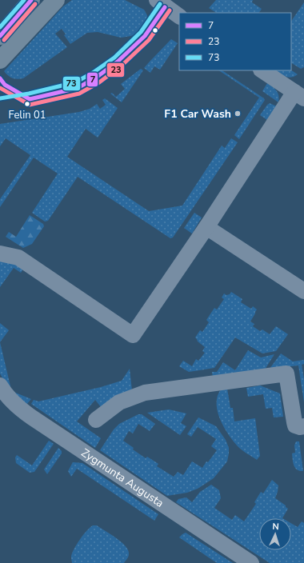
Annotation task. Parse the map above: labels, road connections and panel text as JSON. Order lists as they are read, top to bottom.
{
  "streets": {
    "street": ["Zygmunta Augusta"]
  },
  "places": ["Felin 01", "F1 Car Wash"],
  "lines": ["transit line 7", "transit line 73", "transit line 23"],
  "legend": ["7", "23", "73"],
  "north": "top"
}
